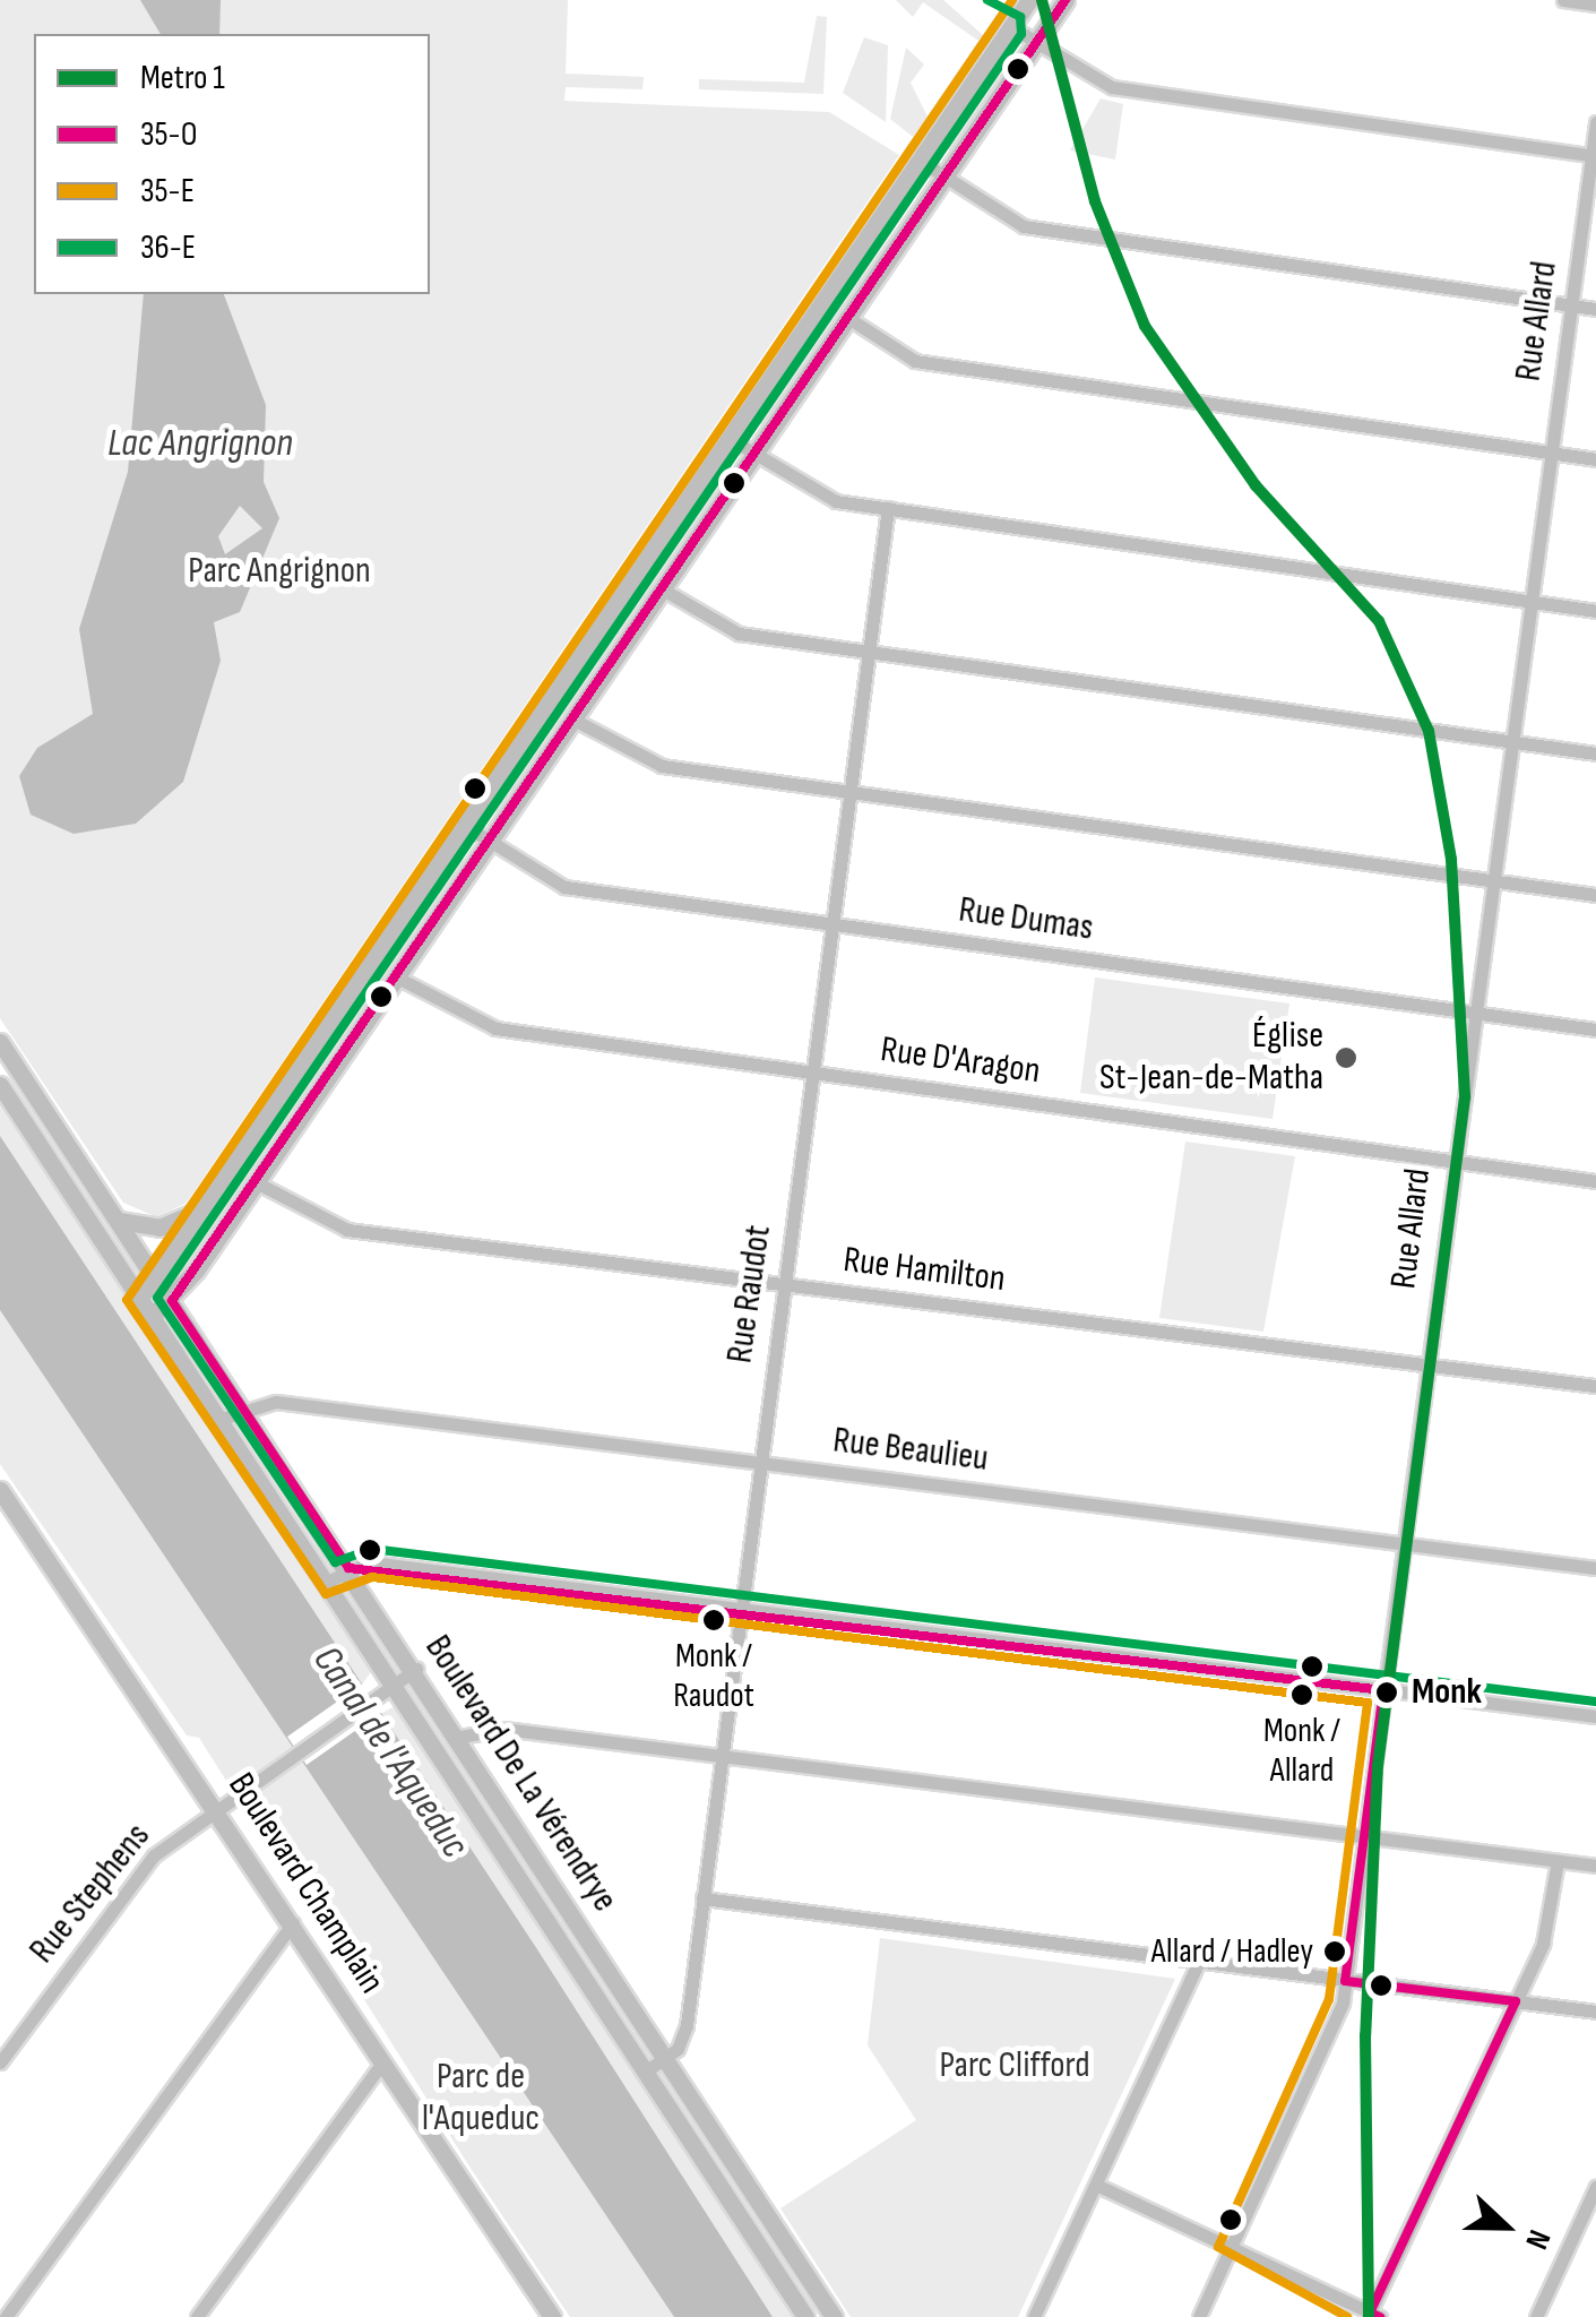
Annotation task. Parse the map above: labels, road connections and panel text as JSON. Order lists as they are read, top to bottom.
{
  "streets": {
    "main road": ["Boulevard De La Vérendrye", "Boulevard Champlain"],
    "street": [
      "Rue Allard",
      "Rue Dumas",
      "Rue D'Aragon",
      "Rue Hamilton",
      "Rue Raudot",
      "Rue Beaulieu",
      "Rue Stephens"
    ]
  },
  "crossings": [
    ["Rue Allard", "Rue Dumas"],
    ["Rue Allard", "Rue D'Aragon"],
    ["Rue Allard", "Rue Hamilton"],
    ["Rue Allard", "Rue Beaulieu"],
    ["Rue Dumas", "Rue Raudot"],
    ["Rue D'Aragon", "Rue Raudot"],
    ["Rue Hamilton", "Rue Raudot"],
    ["Rue Raudot", "Rue Beaulieu"],
    ["Rue Raudot", "Boulevard De La Vérendrye"],
    ["Rue Beaulieu", "Boulevard De La Vérendrye"],
    ["Boulevard De La Vérendrye", "Rue Stephens"],
    ["Boulevard Champlain", "Rue Stephens"]
  ],
  "water": ["Lac Angrignon", "Canal de l'Aqueduc"],
  "parks": ["Parc Angrignon", "Parc Clifford", "Parc de l'Aqueduc"],
  "places": [
    "Église St-Jean-de-Matha",
    "Monk / Raudot",
    "Monk",
    "Monk / Allard",
    "Allard / Hadley"
  ],
  "lines": [
    "metro line 1",
    "transit line 35-O",
    "transit line 35-E",
    "transit line 36-E"
  ],
  "legend": [
    "Metro 1",
    "35-O",
    "35-E",
    "36-E"
  ],
  "north": "right"
}
